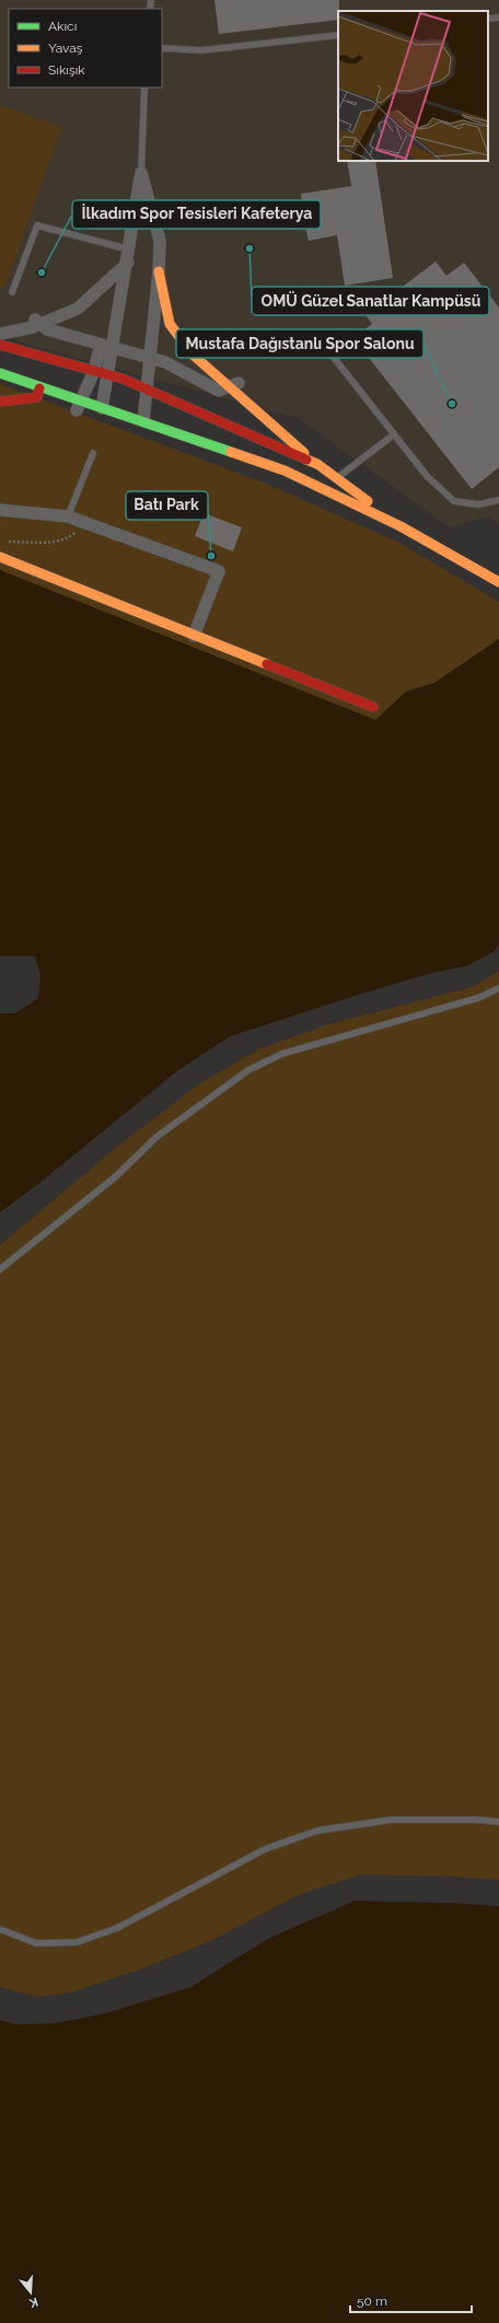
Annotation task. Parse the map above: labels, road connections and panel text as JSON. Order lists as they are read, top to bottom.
{
  "places": [
    "OMÜ Güzel Sanatlar Kampüsü",
    "İlkadım Spor Tesisleri Kafeterya",
    "Mustafa Dağıstanlı Spor Salonu",
    "Batı Park"
  ],
  "legend": ["Akıcı", "Yavaş", "Sıkışık"],
  "scale_bar": "50 m",
  "north": "bottom"
}
